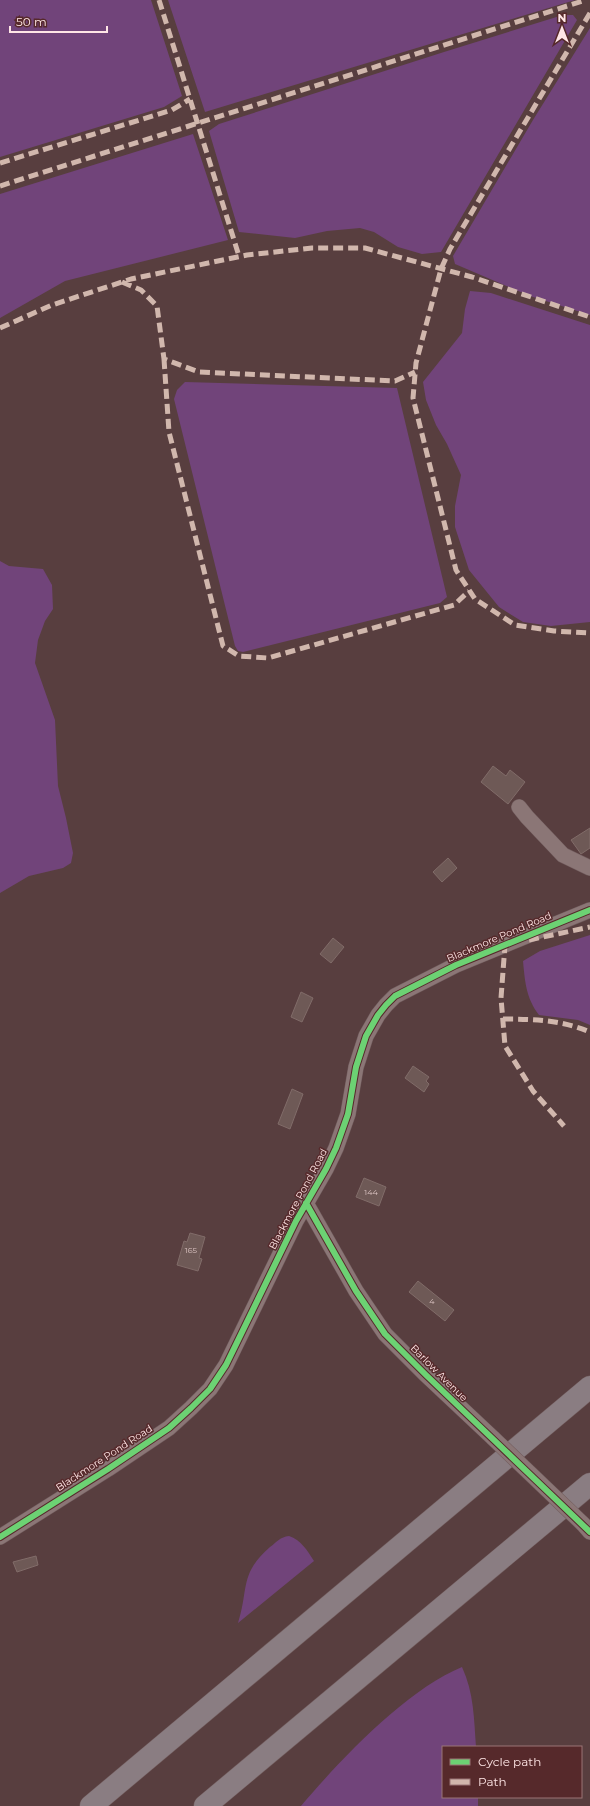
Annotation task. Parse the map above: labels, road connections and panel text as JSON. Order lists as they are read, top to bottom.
{
  "streets": {
    "street": ["Blackmore Pond Road", "Barlow Avenue"]
  },
  "crossings": [
    ["Blackmore Pond Road", "Barlow Avenue"]
  ],
  "house_numbers": ["144", "165", "4"],
  "legend": ["Cycle path", "Path"],
  "scale_bar": "50 m",
  "north": "top"
}
